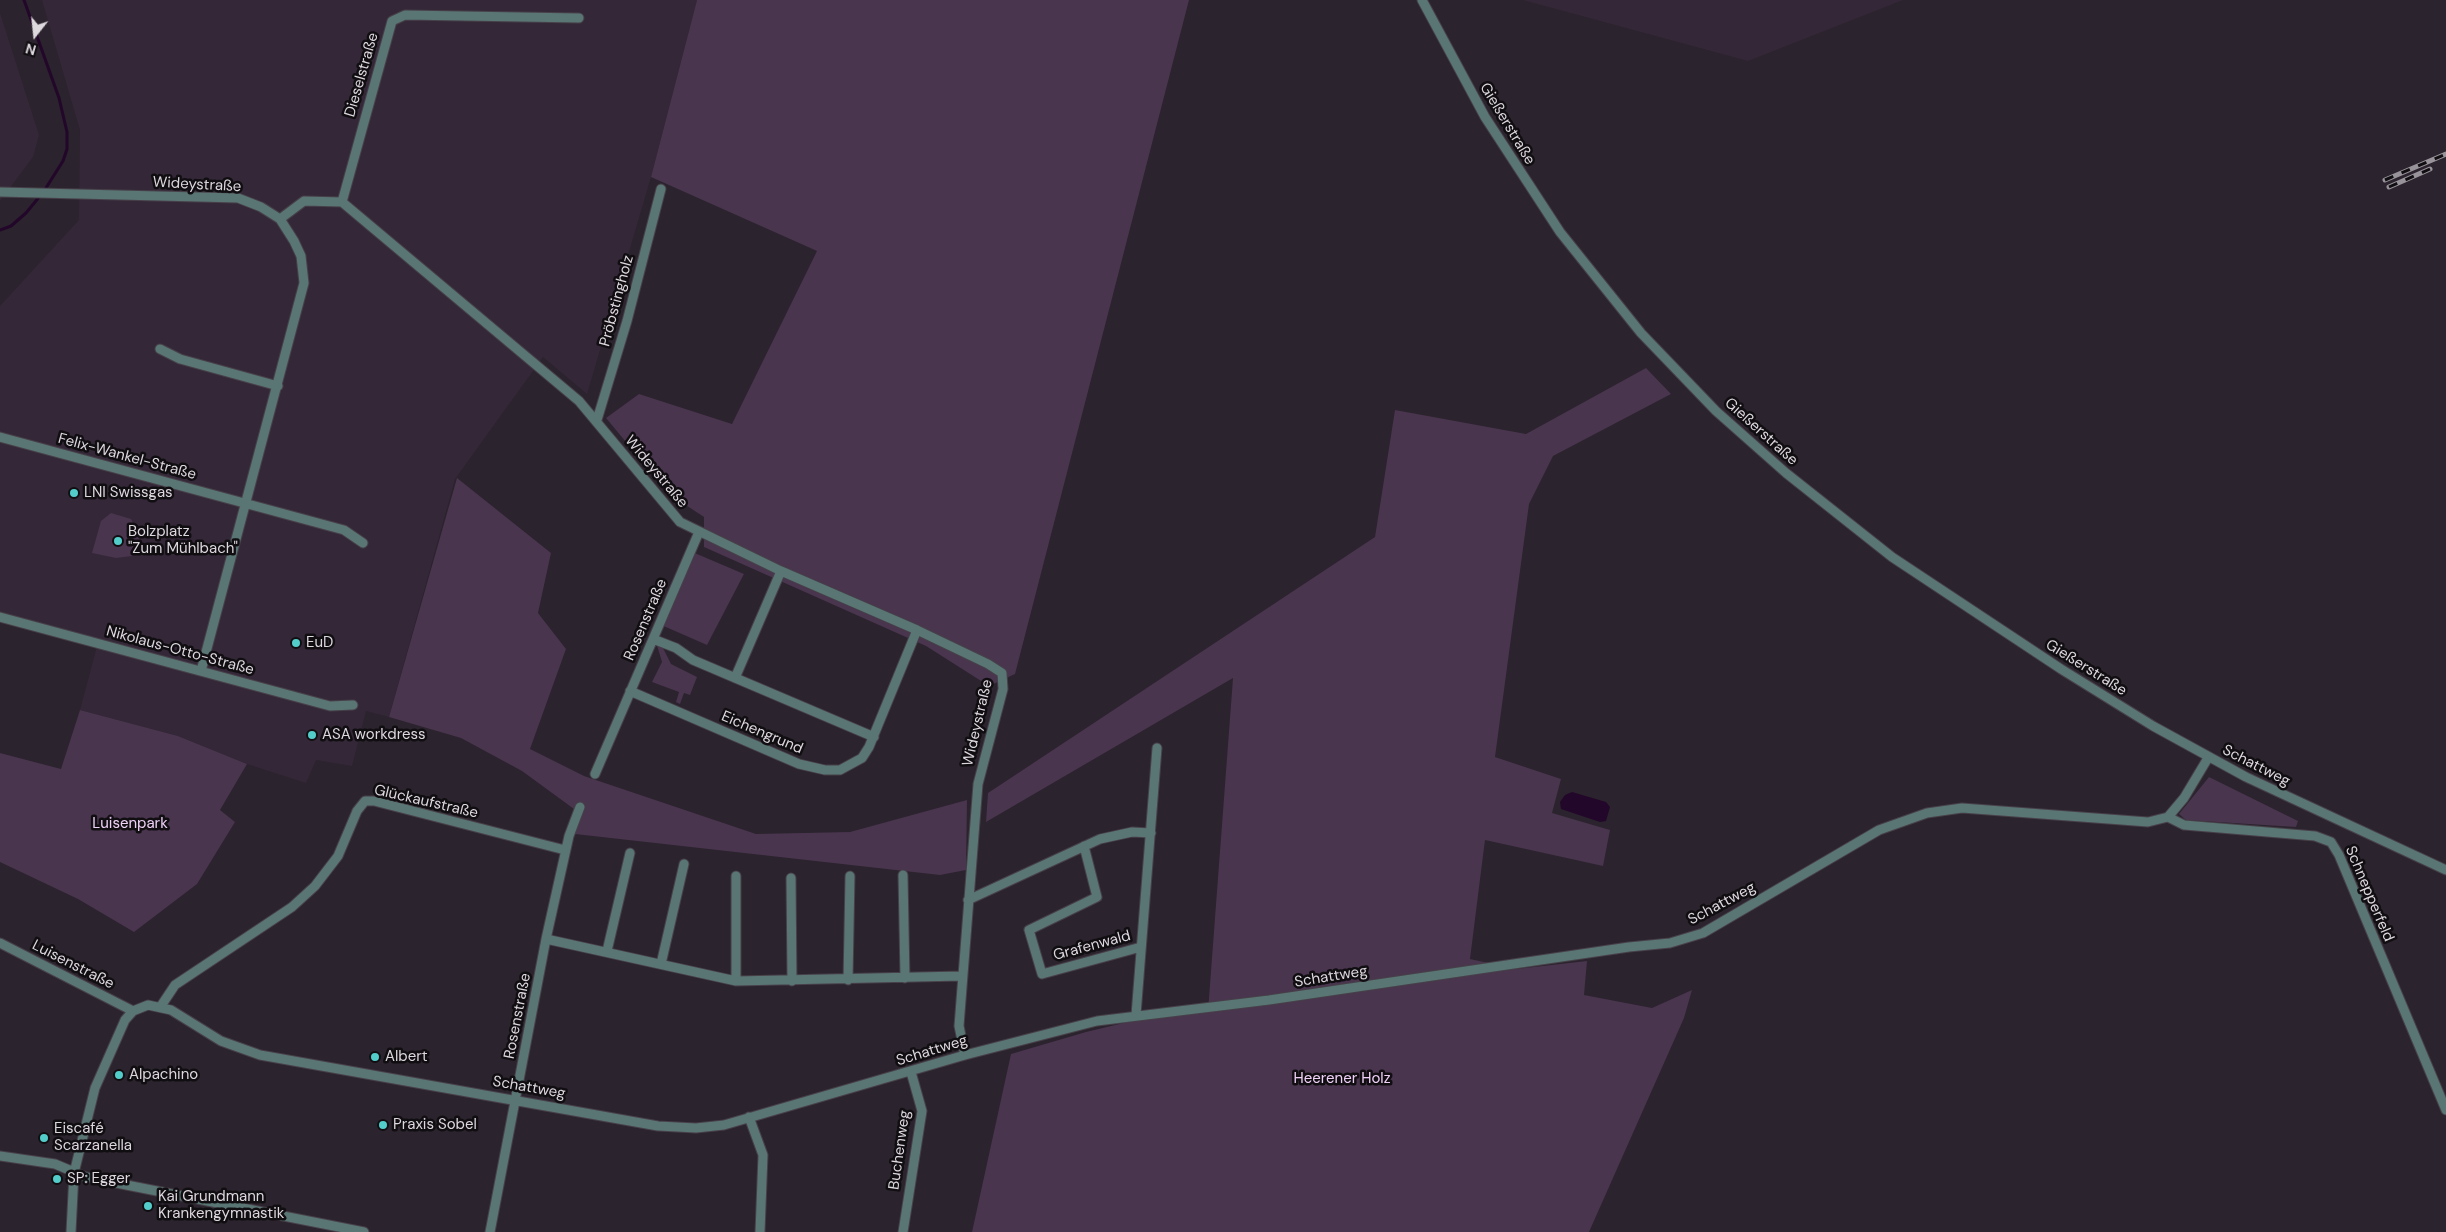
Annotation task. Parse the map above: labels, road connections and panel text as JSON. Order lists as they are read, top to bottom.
{
  "streets": {
    "street": [
      "Dieselstraße",
      "Gießerstraße",
      "Wideystraße",
      "Pröbstingholz",
      "Felix-Wankel-Straße",
      "Rosenstraße",
      "Nikolaus-Otto-Straße",
      "Eichengrund",
      "Schattweg",
      "Glückaufstraße",
      "Schnepperfeld",
      "Grafenwald",
      "Luisenstraße",
      "Buchenweg"
    ]
  },
  "crossings": [
    ["Dieselstraße", "Wideystraße"],
    ["Gießerstraße", "Schattweg"],
    ["Wideystraße", "Pröbstingholz"],
    ["Wideystraße", "Rosenstraße"],
    ["Wideystraße", "Eichengrund"],
    ["Wideystraße", "Schattweg"],
    ["Rosenstraße", "Eichengrund"],
    ["Rosenstraße", "Schattweg"],
    ["Rosenstraße", "Glückaufstraße"],
    ["Schattweg", "Glückaufstraße"],
    ["Schattweg", "Schnepperfeld"],
    ["Schattweg", "Grafenwald"],
    ["Schattweg", "Buchenweg"]
  ],
  "parks": ["Luisenpark", "Heerener Holz"],
  "places": [
    "LNI Swissgas",
    "Bolzplatz \"Zum Mühlbach\"",
    "EuD",
    "ASA workdress",
    "Albert",
    "Alpachino",
    "Praxis Sobel",
    "Eiscafé Scarzanella",
    "SP: Egger",
    "Kai Grundmann Krankengymnastik"
  ],
  "north": "bottom"
}
